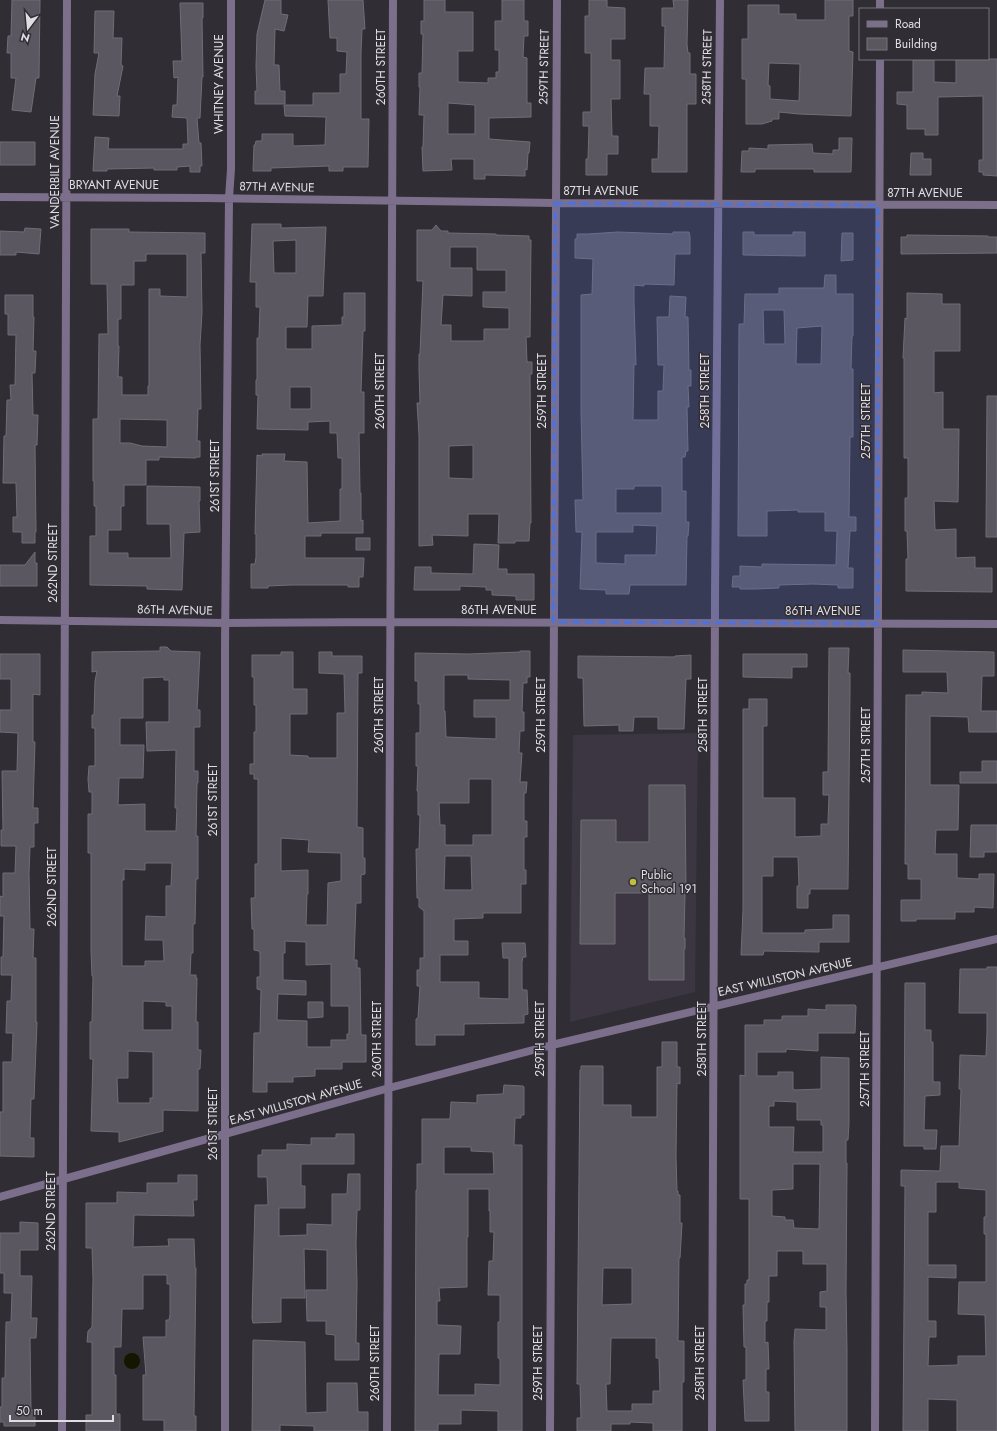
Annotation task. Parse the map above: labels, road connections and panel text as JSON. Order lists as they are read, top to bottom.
{
  "streets": {
    "street": [
      "260TH STREET",
      "259TH STREET",
      "258TH STREET",
      "WHITNEY AVENUE",
      "VANDERBILT AVENUE",
      "BRYANT AVENUE",
      "87TH AVENUE",
      "257TH STREET",
      "261ST STREET",
      "262ND STREET",
      "86TH AVENUE",
      "EAST WILLISTON AVENUE"
    ]
  },
  "crossings": [
    ["260TH STREET", "87TH AVENUE"],
    ["260TH STREET", "86TH AVENUE"],
    ["260TH STREET", "EAST WILLISTON AVENUE"],
    ["259TH STREET", "87TH AVENUE"],
    ["259TH STREET", "86TH AVENUE"],
    ["259TH STREET", "EAST WILLISTON AVENUE"],
    ["258TH STREET", "87TH AVENUE"],
    ["258TH STREET", "86TH AVENUE"],
    ["258TH STREET", "EAST WILLISTON AVENUE"],
    ["WHITNEY AVENUE", "261ST STREET"],
    ["VANDERBILT AVENUE", "BRYANT AVENUE"],
    ["VANDERBILT AVENUE", "262ND STREET"],
    ["BRYANT AVENUE", "87TH AVENUE"],
    ["87TH AVENUE", "257TH STREET"],
    ["87TH AVENUE", "261ST STREET"],
    ["257TH STREET", "86TH AVENUE"],
    ["257TH STREET", "EAST WILLISTON AVENUE"],
    ["261ST STREET", "86TH AVENUE"],
    ["261ST STREET", "EAST WILLISTON AVENUE"],
    ["262ND STREET", "86TH AVENUE"],
    ["262ND STREET", "EAST WILLISTON AVENUE"]
  ],
  "places": ["Public School 191"],
  "legend": ["Road", "Building"],
  "scale_bar": "50 m",
  "north": "bottom"
}
